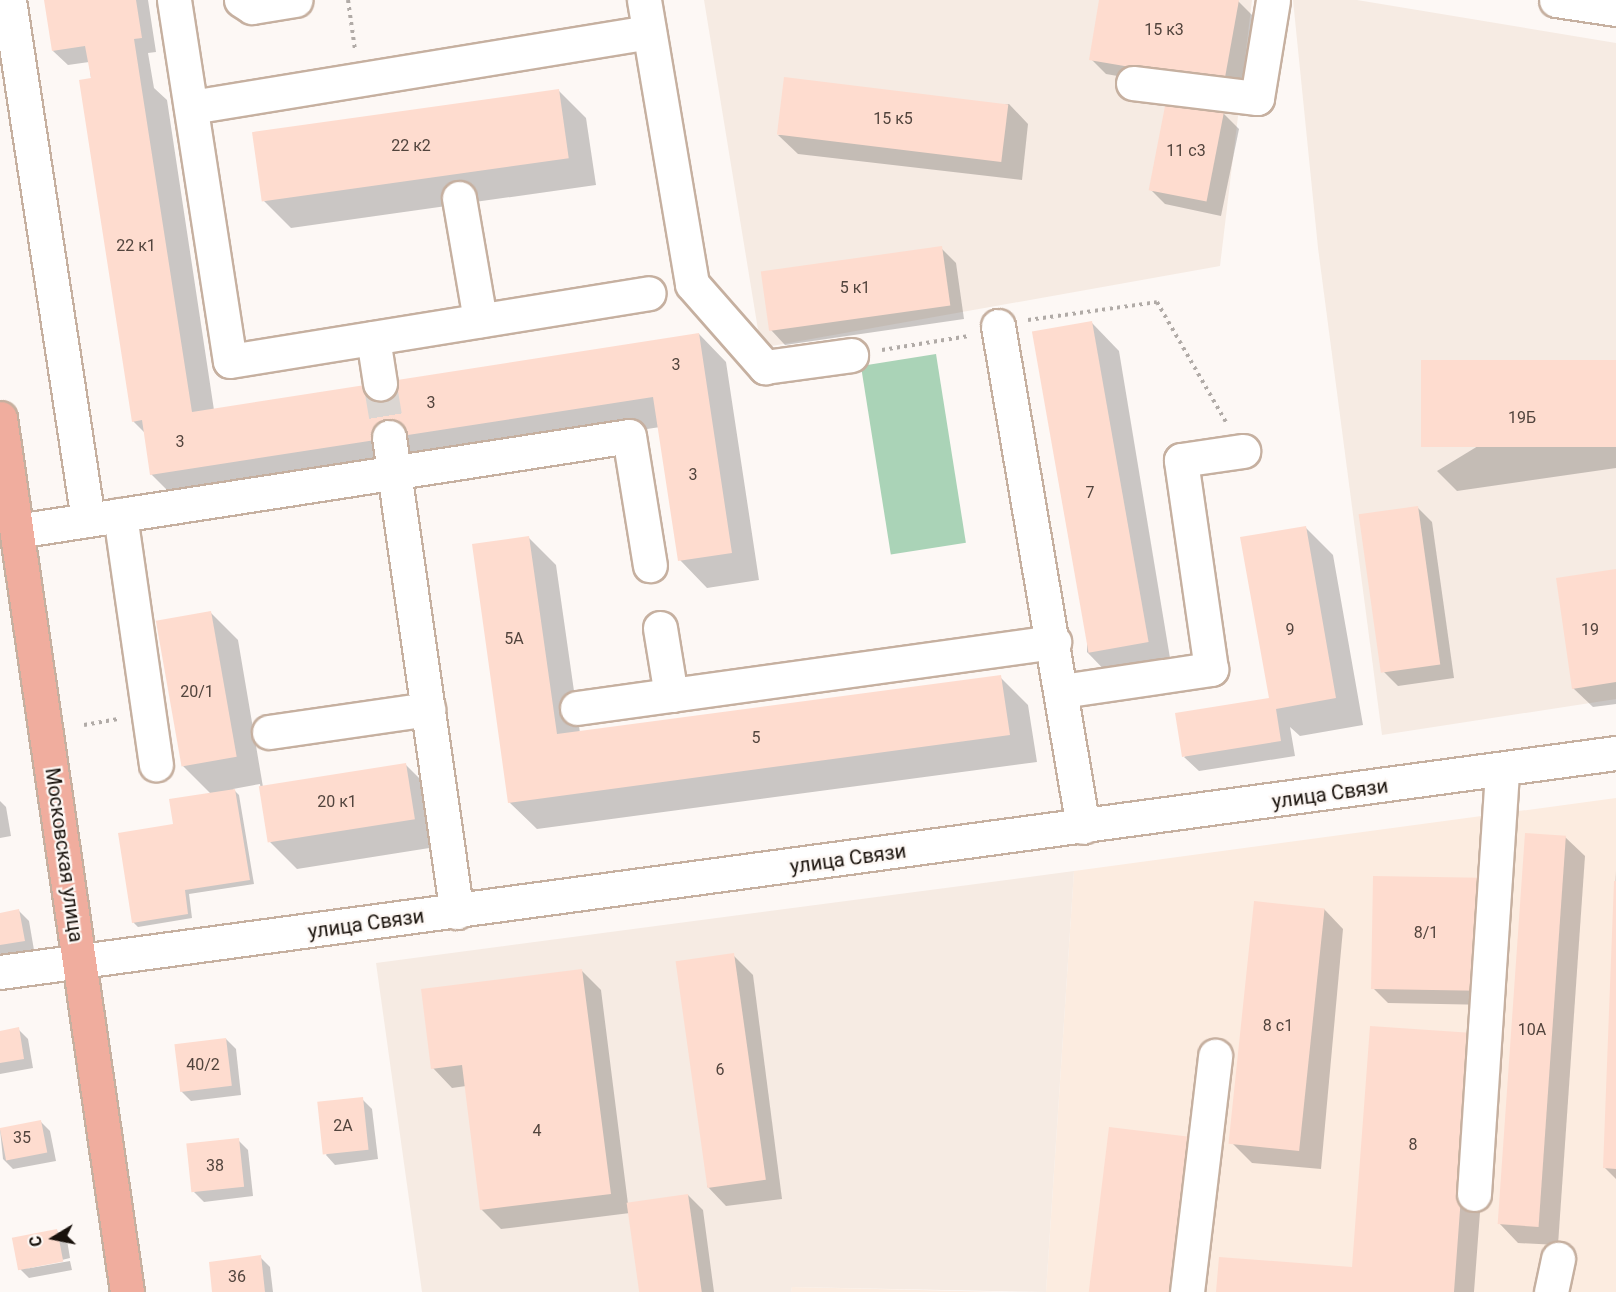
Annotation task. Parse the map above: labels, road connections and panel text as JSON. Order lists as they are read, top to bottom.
{
  "streets": {
    "main road": ["Московская улица"],
    "street": ["улица Связи"]
  },
  "crossings": [
    ["улица Связи", "Московская улица"]
  ],
  "house_numbers": [
    "15 к3",
    "15 к5",
    "22 к2",
    "11 с3",
    "22 к1",
    "5 к1",
    "3",
    "3",
    "19Б",
    "3",
    "3",
    "7",
    "9",
    "19",
    "5А",
    "20/1",
    "5",
    "20 к1",
    "8/1",
    "8 с1",
    "10А",
    "40/2",
    "6",
    "2А",
    "4",
    "35",
    "8",
    "38",
    "36"
  ],
  "north": "left"
}
